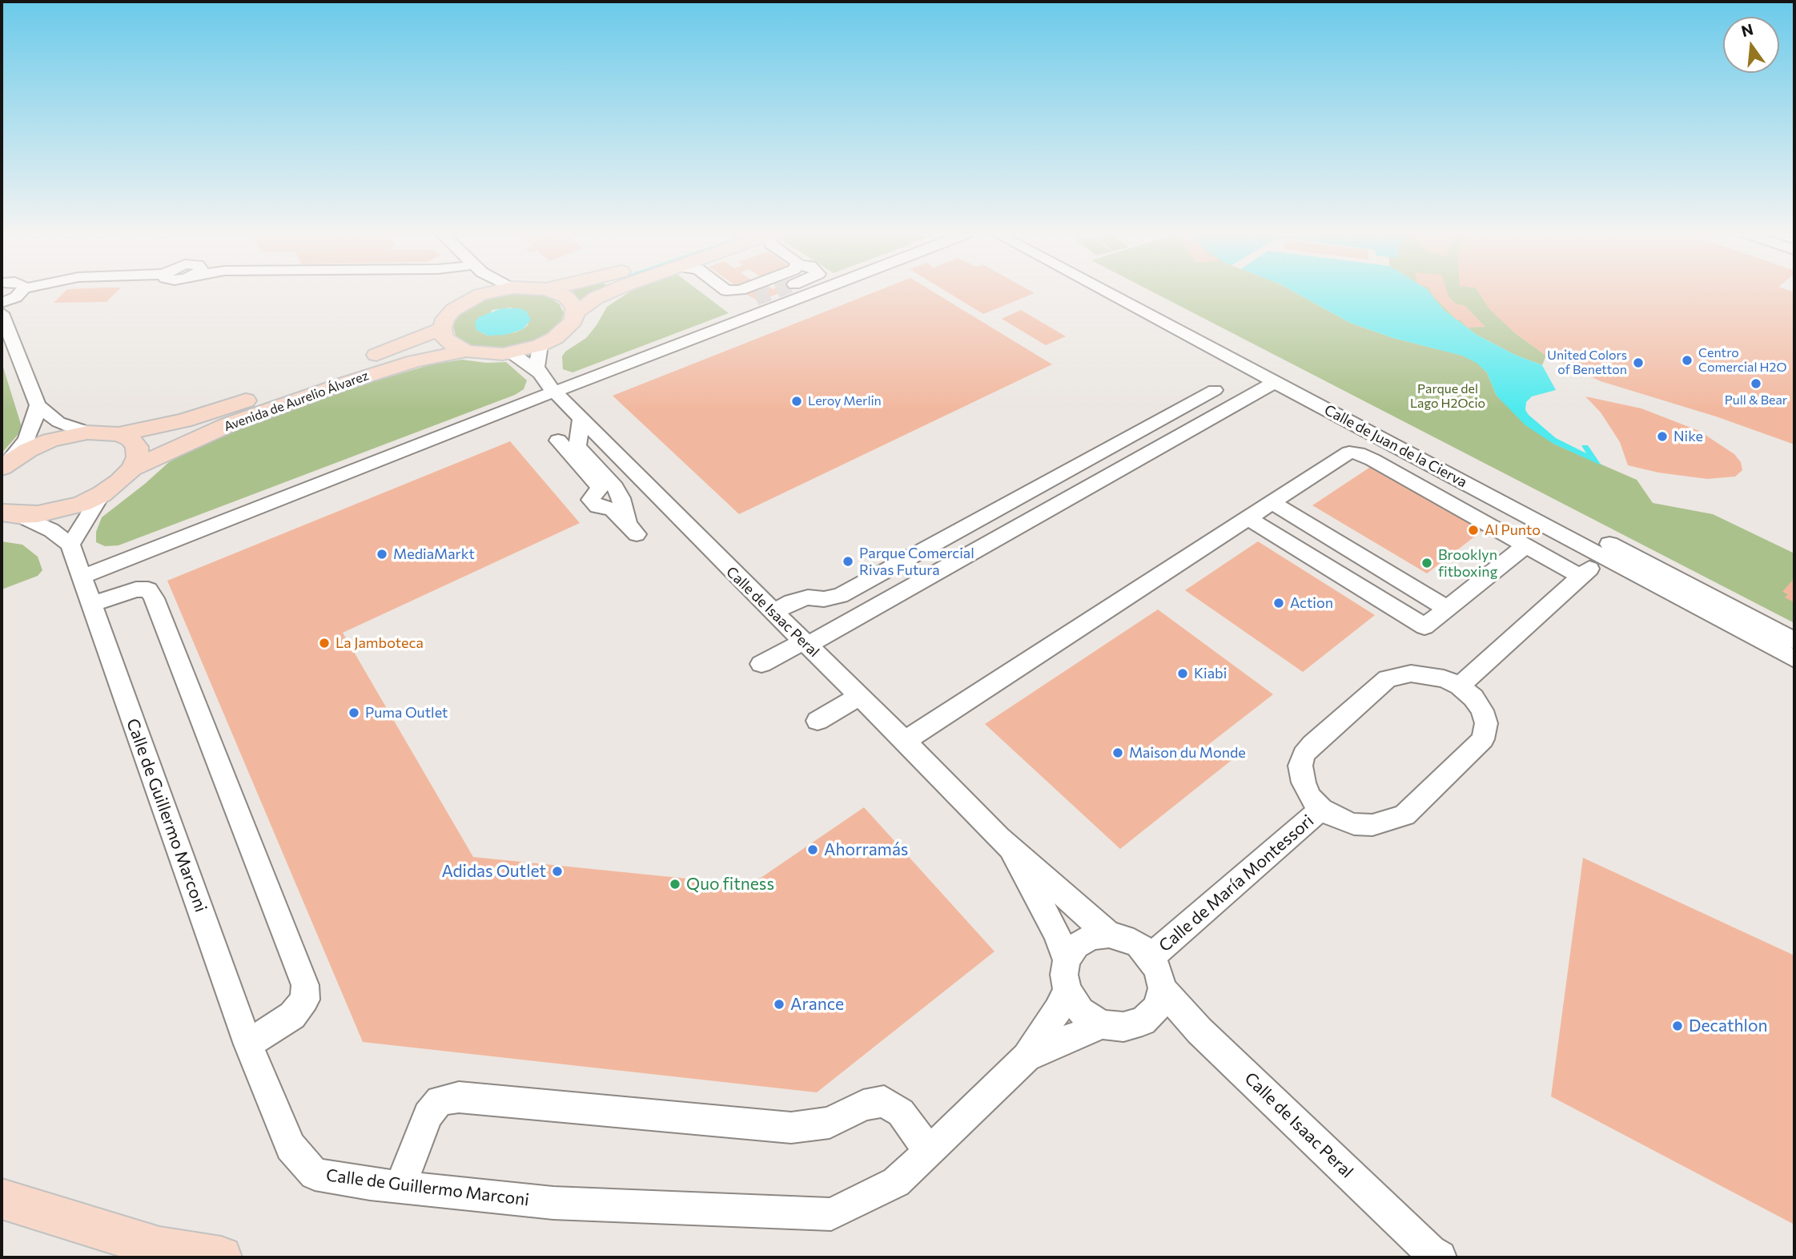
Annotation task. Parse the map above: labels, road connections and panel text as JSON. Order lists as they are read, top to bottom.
{
  "streets": {
    "main road": ["Avenida de Aurelio Álvarez"],
    "street": [
      "Calle de Juan de la Cierva",
      "Calle de Isaac Peral",
      "Calle de Guillermo Marconi",
      "Calle de María Montessori"
    ]
  },
  "crossings": [
    ["Calle de Isaac Peral", "Calle de Guillermo Marconi"],
    ["Calle de Isaac Peral", "Calle de María Montessori"],
    ["Calle de Guillermo Marconi", "Calle de María Montessori"]
  ],
  "parks": ["Parque del Lago H2Ocio"],
  "places": [
    "Centro Comercial H2O",
    "United Colors of Benetton",
    "Pull & Bear",
    "Leroy Merlin",
    "Nike",
    "Al Punto",
    "MediaMarkt",
    "Parque Comercial Rivas Futura",
    "Brooklyn fitboxing",
    "Action",
    "La Jamboteca",
    "Kiabi",
    "Puma Outlet",
    "Maison du Monde",
    "Ahorramás",
    "Adidas Outlet",
    "Quo fitness",
    "Arance",
    "Decathlon"
  ],
  "north": "top"
}
